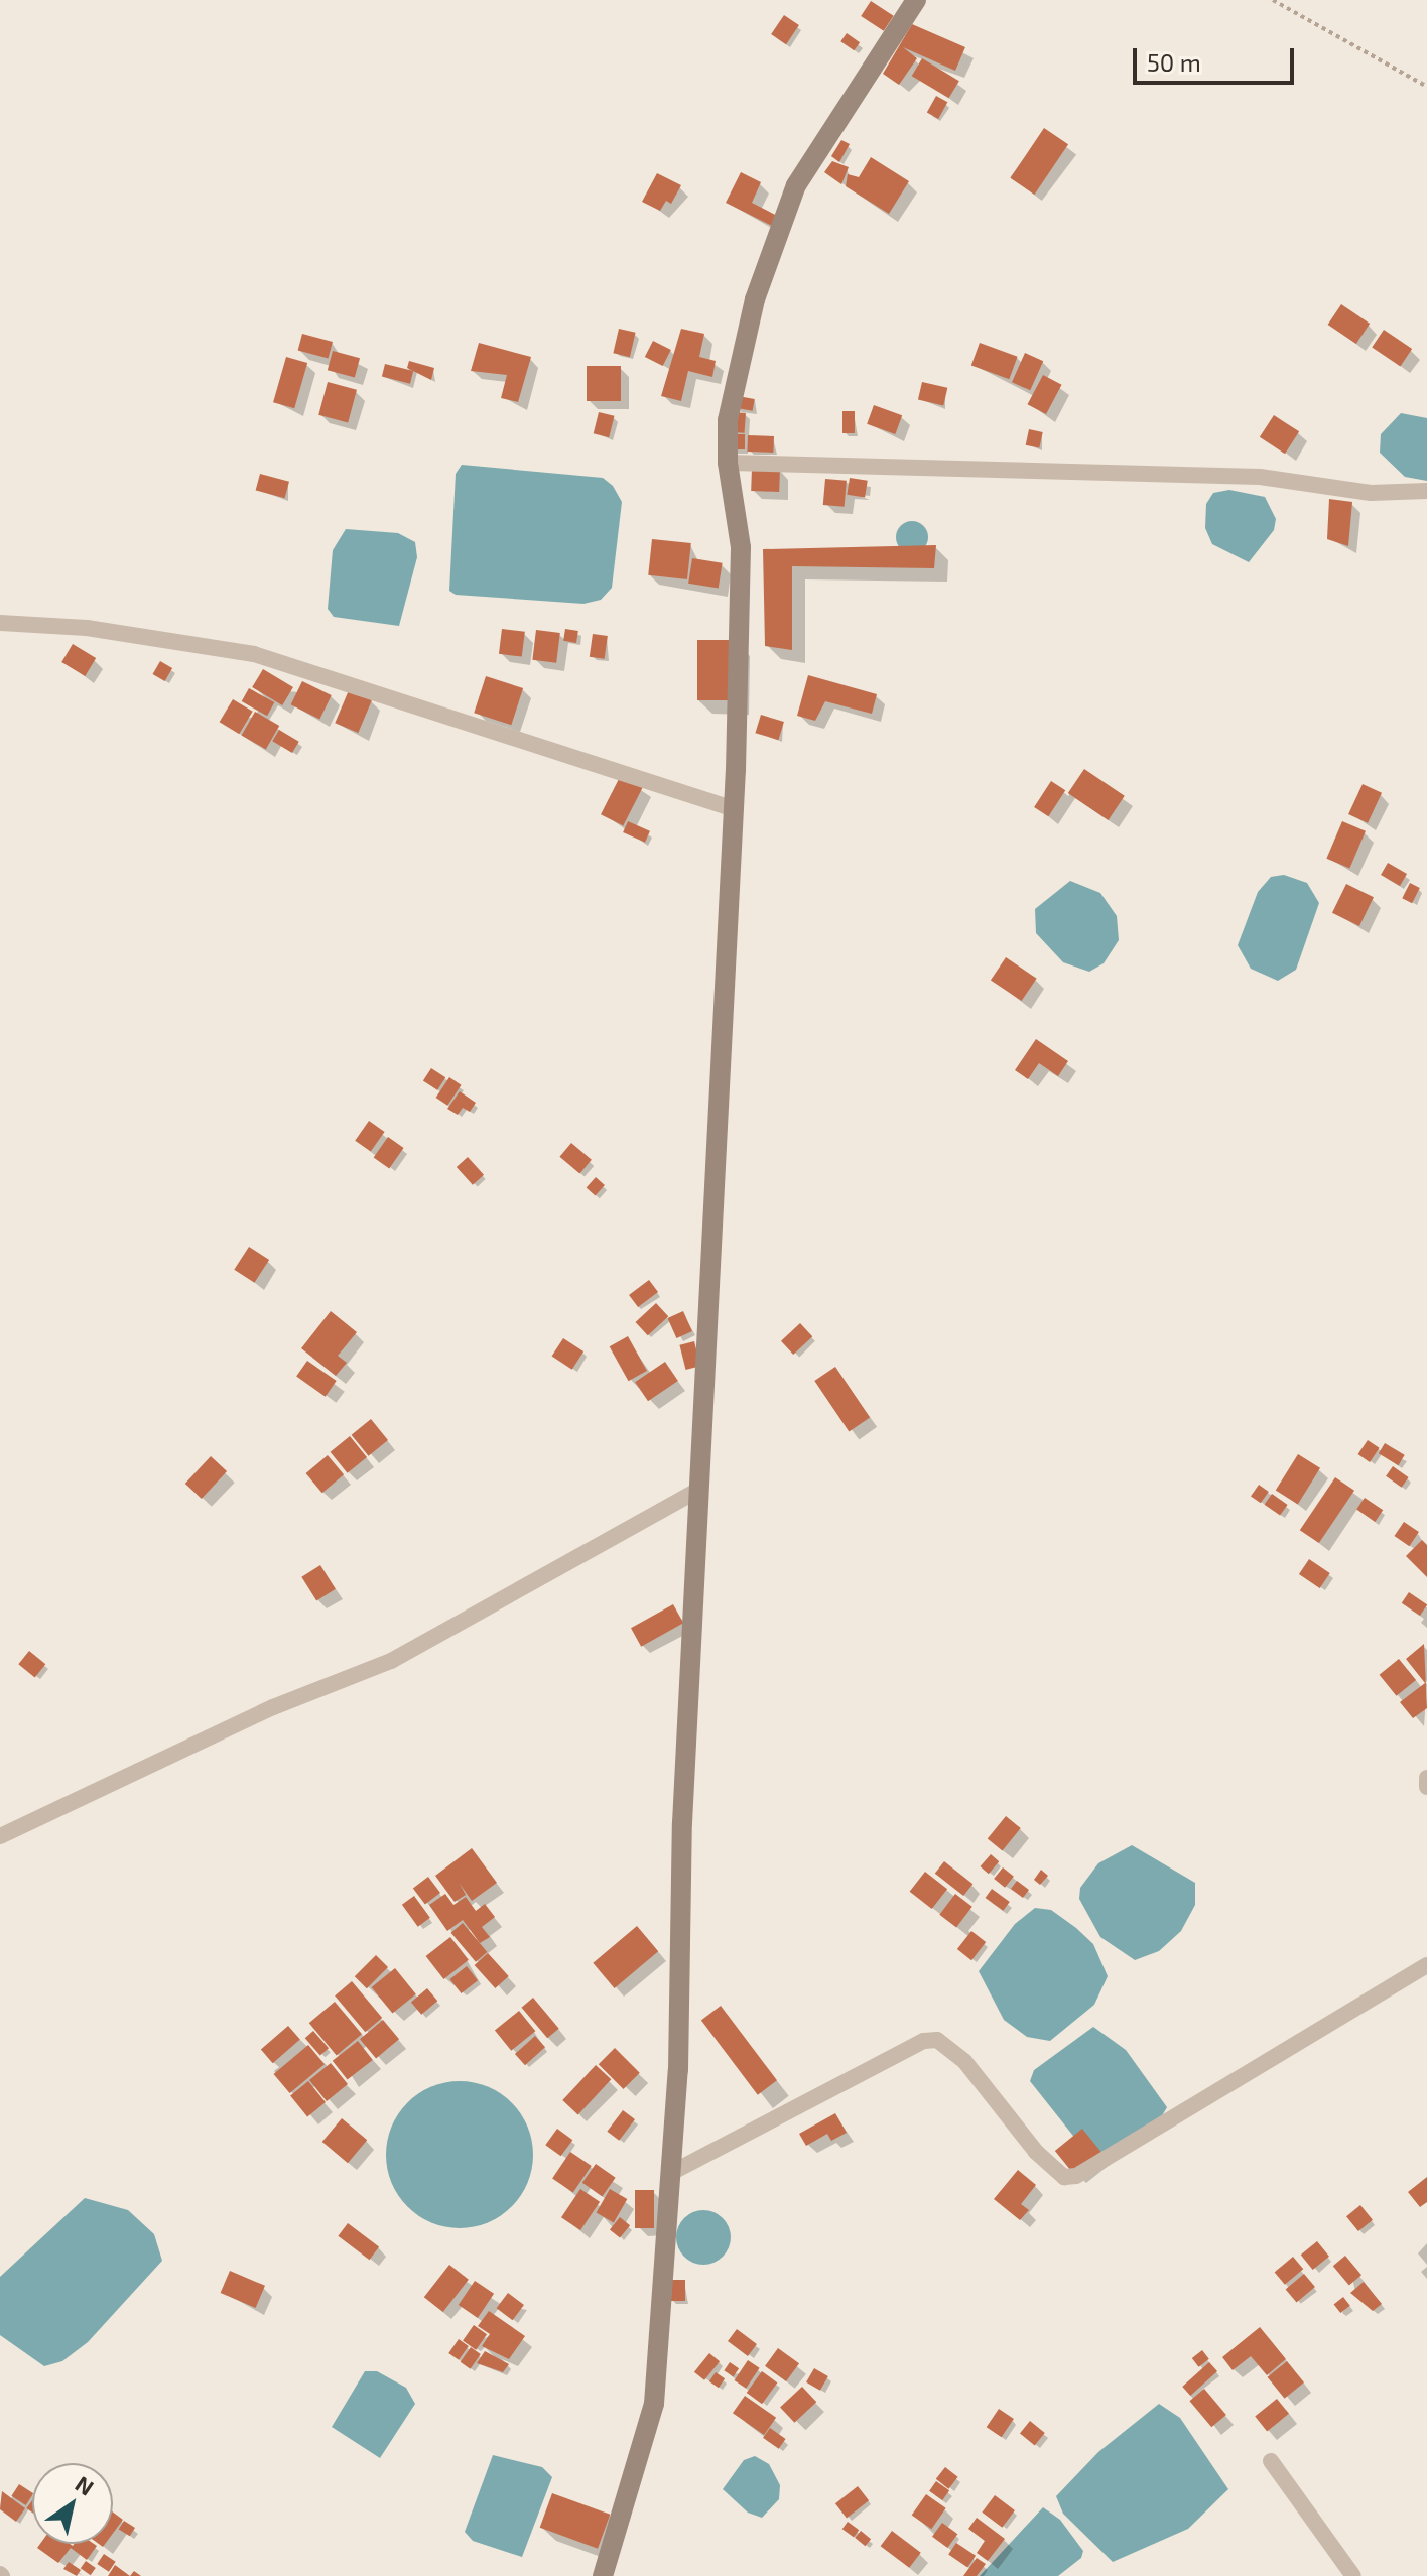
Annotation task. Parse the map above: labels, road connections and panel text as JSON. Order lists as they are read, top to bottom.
{
  "scale_bar": "50 m",
  "north": "top right"
}
